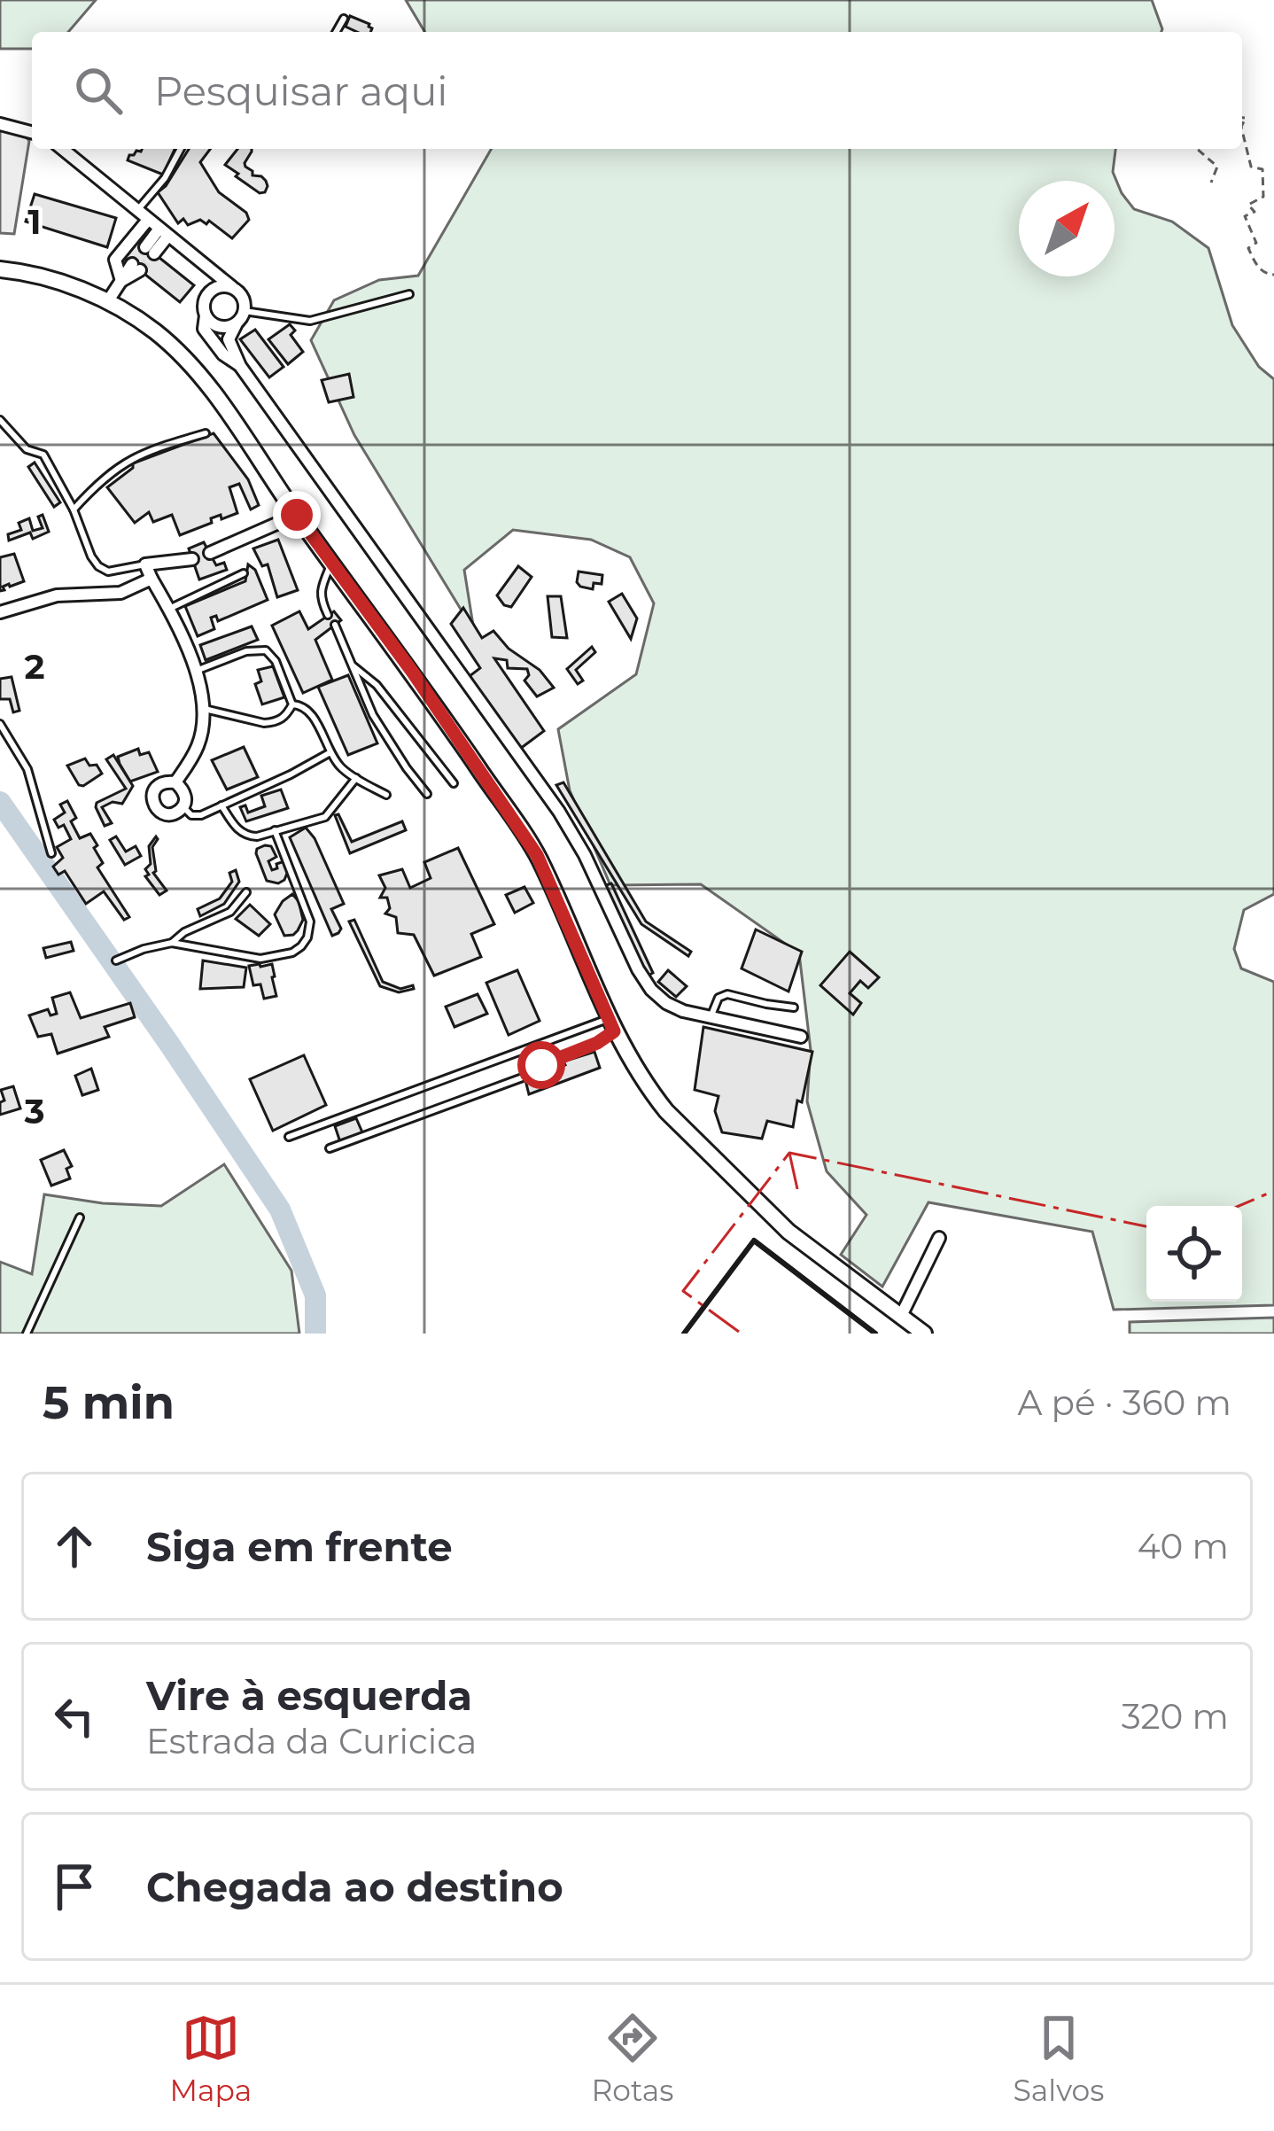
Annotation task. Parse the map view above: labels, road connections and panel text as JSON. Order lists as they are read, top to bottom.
{
  "north": "top right",
  "page": {
    "search": "Pesquisar aqui",
    "heading": ["5 min", "A pé · 360 m"],
    "list": [
      ["Siga em frente", "40 m"],
      ["Vire à esquerda", "Estrada da Curicica", "320 m"],
      "Chegada ao destino"
    ],
    "nav": ["Mapa", "Rotas", "Salvos"]
  },
  "grid": {
    "rows": ["1", "2", "3"]
  }
}
